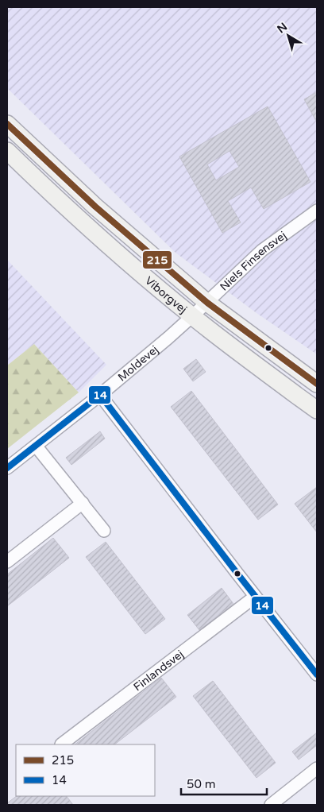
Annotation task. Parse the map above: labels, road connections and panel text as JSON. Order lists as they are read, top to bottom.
{
  "streets": {
    "street": [
      "Niels Finsensvej",
      "Viborgvej",
      "Moldevej",
      "Finlandsvej"
    ]
  },
  "crossings": [
    ["Niels Finsensvej", "Viborgvej"],
    ["Niels Finsensvej", "Moldevej"],
    ["Viborgvej", "Moldevej"]
  ],
  "lines": ["transit line 215", "transit line 14"],
  "legend": ["215", "14"],
  "scale_bar": "50 m",
  "north": "top left"
}
